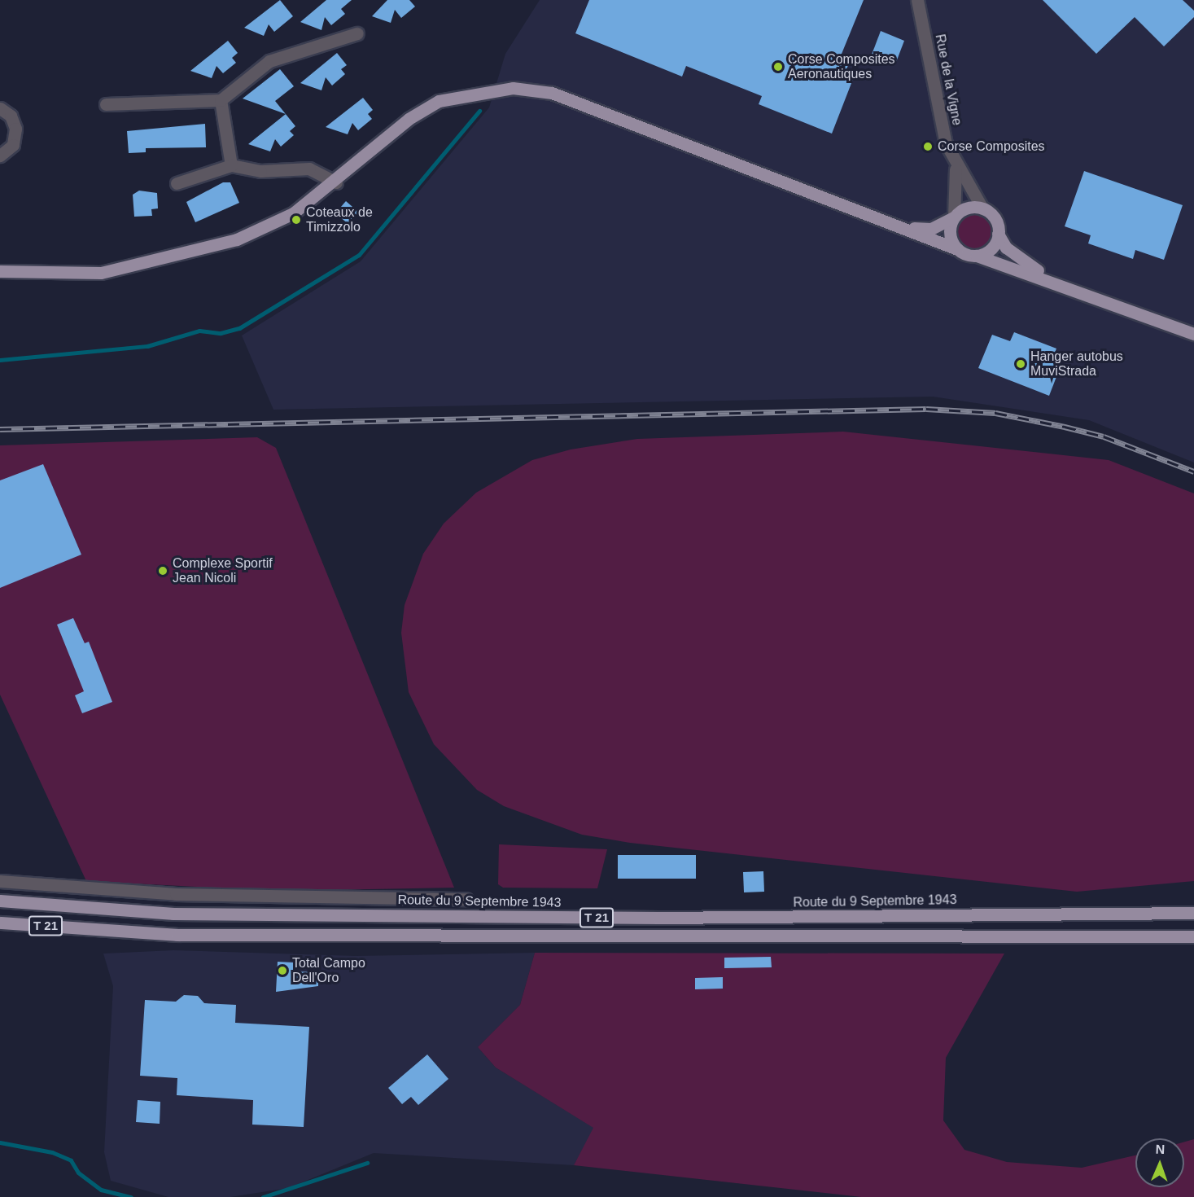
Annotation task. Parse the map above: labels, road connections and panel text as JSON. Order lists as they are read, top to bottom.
{
  "streets": {
    "main road": ["Route du 9 Septembre 1943", "T 21"],
    "street": ["Rue de la Vigne"]
  },
  "places": [
    "Corse Composites Aeronautiques",
    "Corse Composites",
    "Coteaux de Timizzolo",
    "Hanger autobus MuviStrada",
    "Complexe Sportif Jean Nicoli",
    "Total Campo Dell'Oro"
  ],
  "north": "top"
}
